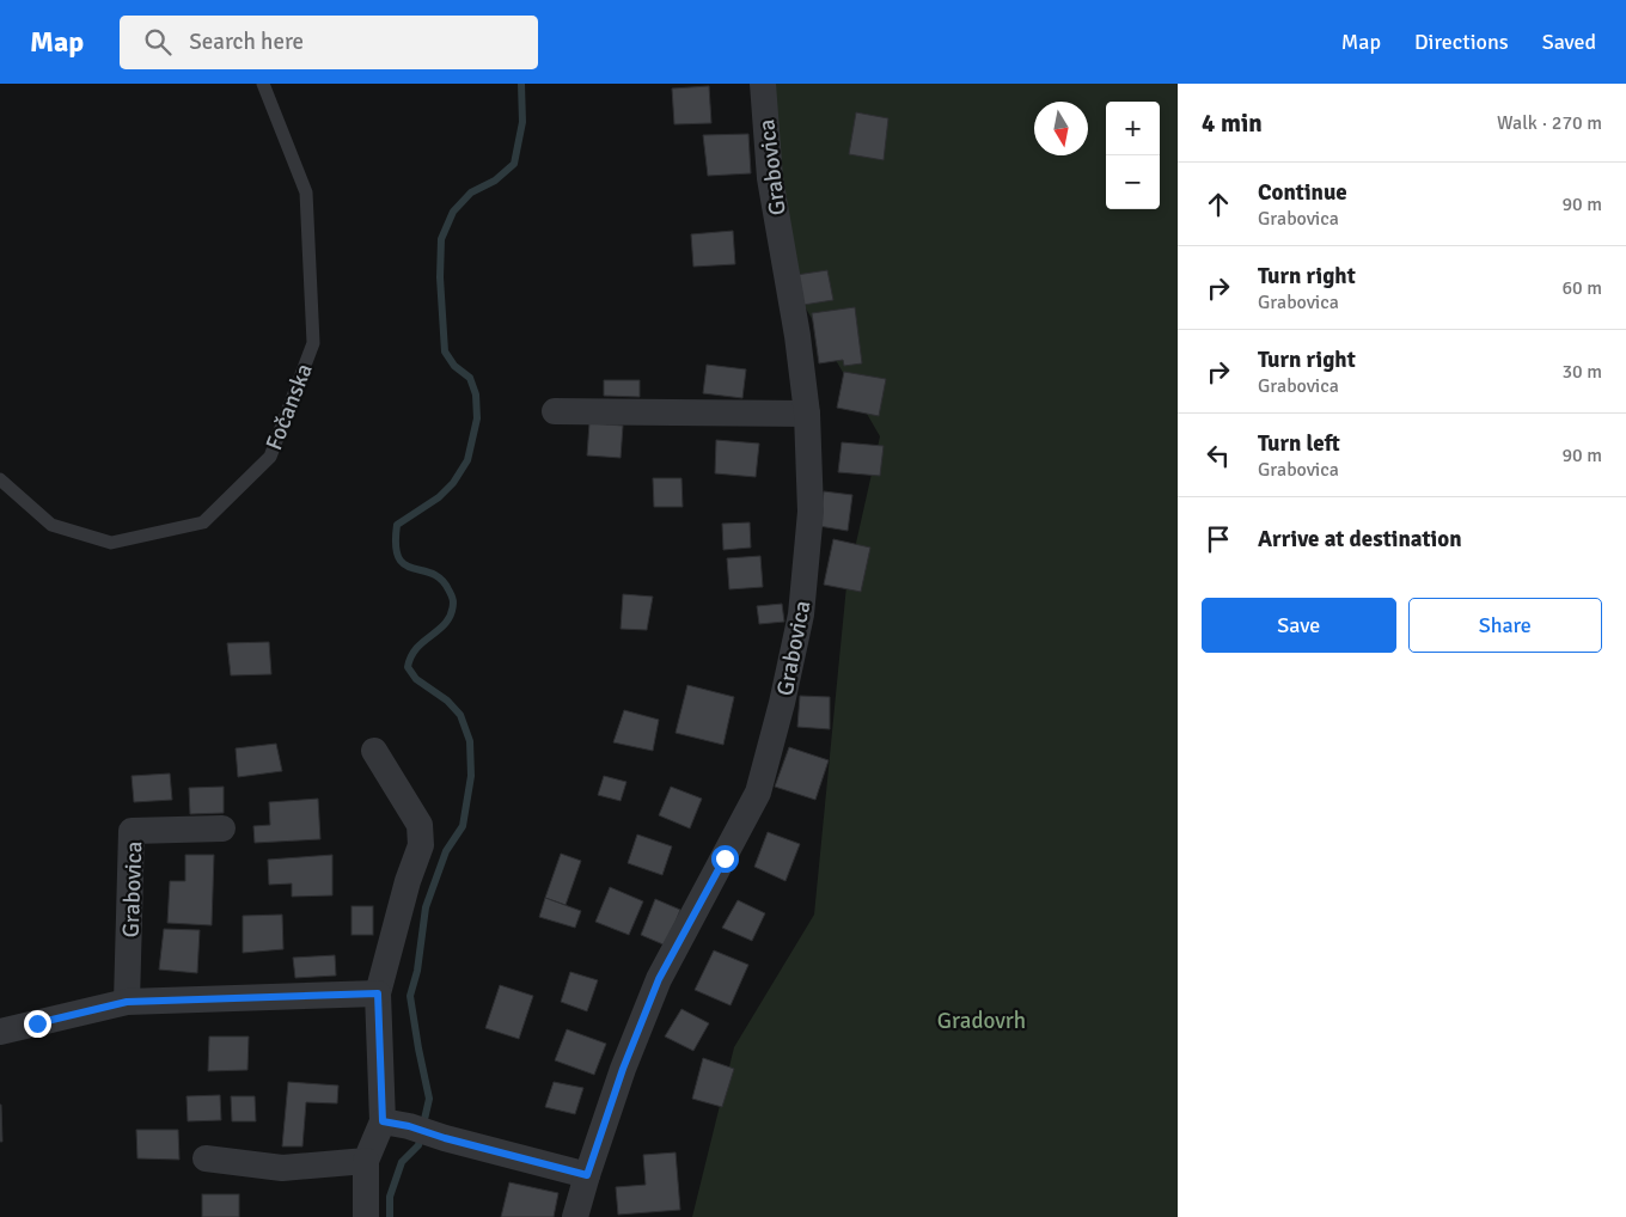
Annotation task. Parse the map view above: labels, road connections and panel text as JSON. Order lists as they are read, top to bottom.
{
  "streets": {
    "street": ["Grabovica"],
    "lane": ["Fočanska"]
  },
  "parks": ["Gradovrh"],
  "north": "bottom",
  "page": {
    "header": "Map",
    "search": "Search here",
    "nav": ["Map", "Directions", "Saved"],
    "heading": ["4 min", "Walk · 270 m"],
    "map_buttons": ["+", "−"],
    "list": [
      ["Continue", "Grabovica", "90 m"],
      ["Turn right", "Grabovica", "60 m"],
      ["Turn right", "Grabovica", "30 m"],
      ["Turn left", "Grabovica", "90 m"],
      "Arrive at destination"
    ],
    "buttons": ["Save", "Share"]
  }
}
